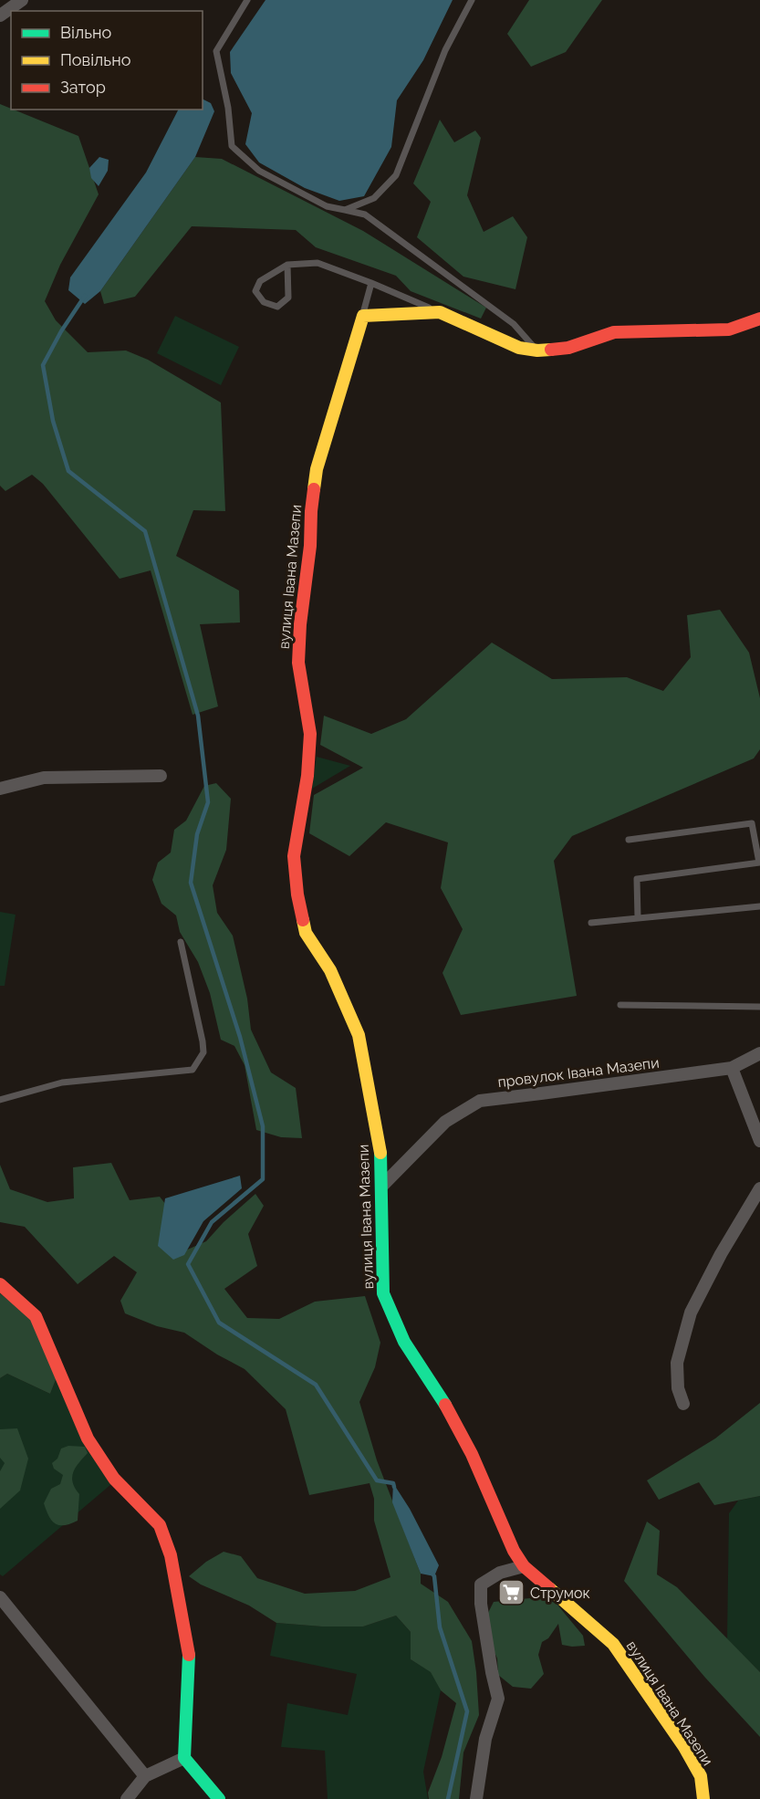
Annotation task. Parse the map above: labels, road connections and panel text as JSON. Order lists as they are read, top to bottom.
{
  "streets": {
    "street": ["вулиця Івана Мазепи", "провулок Івана Мазепи"]
  },
  "crossings": [
    ["вулиця Івана Мазепи", "провулок Івана Мазепи"]
  ],
  "places": {
    "supermarket": ["Струмок"]
  },
  "legend": ["Вільно", "Повільно", "Затор"]
}
